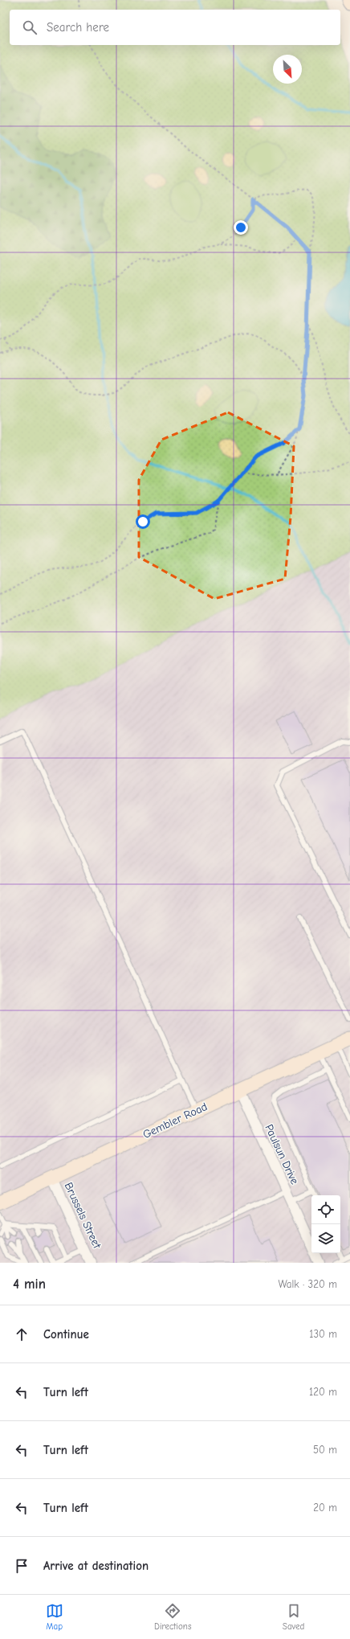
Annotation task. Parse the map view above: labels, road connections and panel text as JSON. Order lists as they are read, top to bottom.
{
  "streets": {
    "main road": ["Gembler Road"],
    "street": ["Paulsun Drive", "Brussels Street"]
  },
  "crossings": [
    ["Gembler Road", "Paulsun Drive"],
    ["Gembler Road", "Brussels Street"]
  ],
  "north": "bottom right",
  "page": {
    "search": "Search here",
    "heading": ["4 min", "Walk · 320 m"],
    "list": [
      ["Continue", "130 m"],
      ["Turn left", "120 m"],
      ["Turn left", "50 m"],
      ["Turn left", "20 m"],
      "Arrive at destination"
    ],
    "nav": ["Map", "Directions", "Saved"]
  }
}
